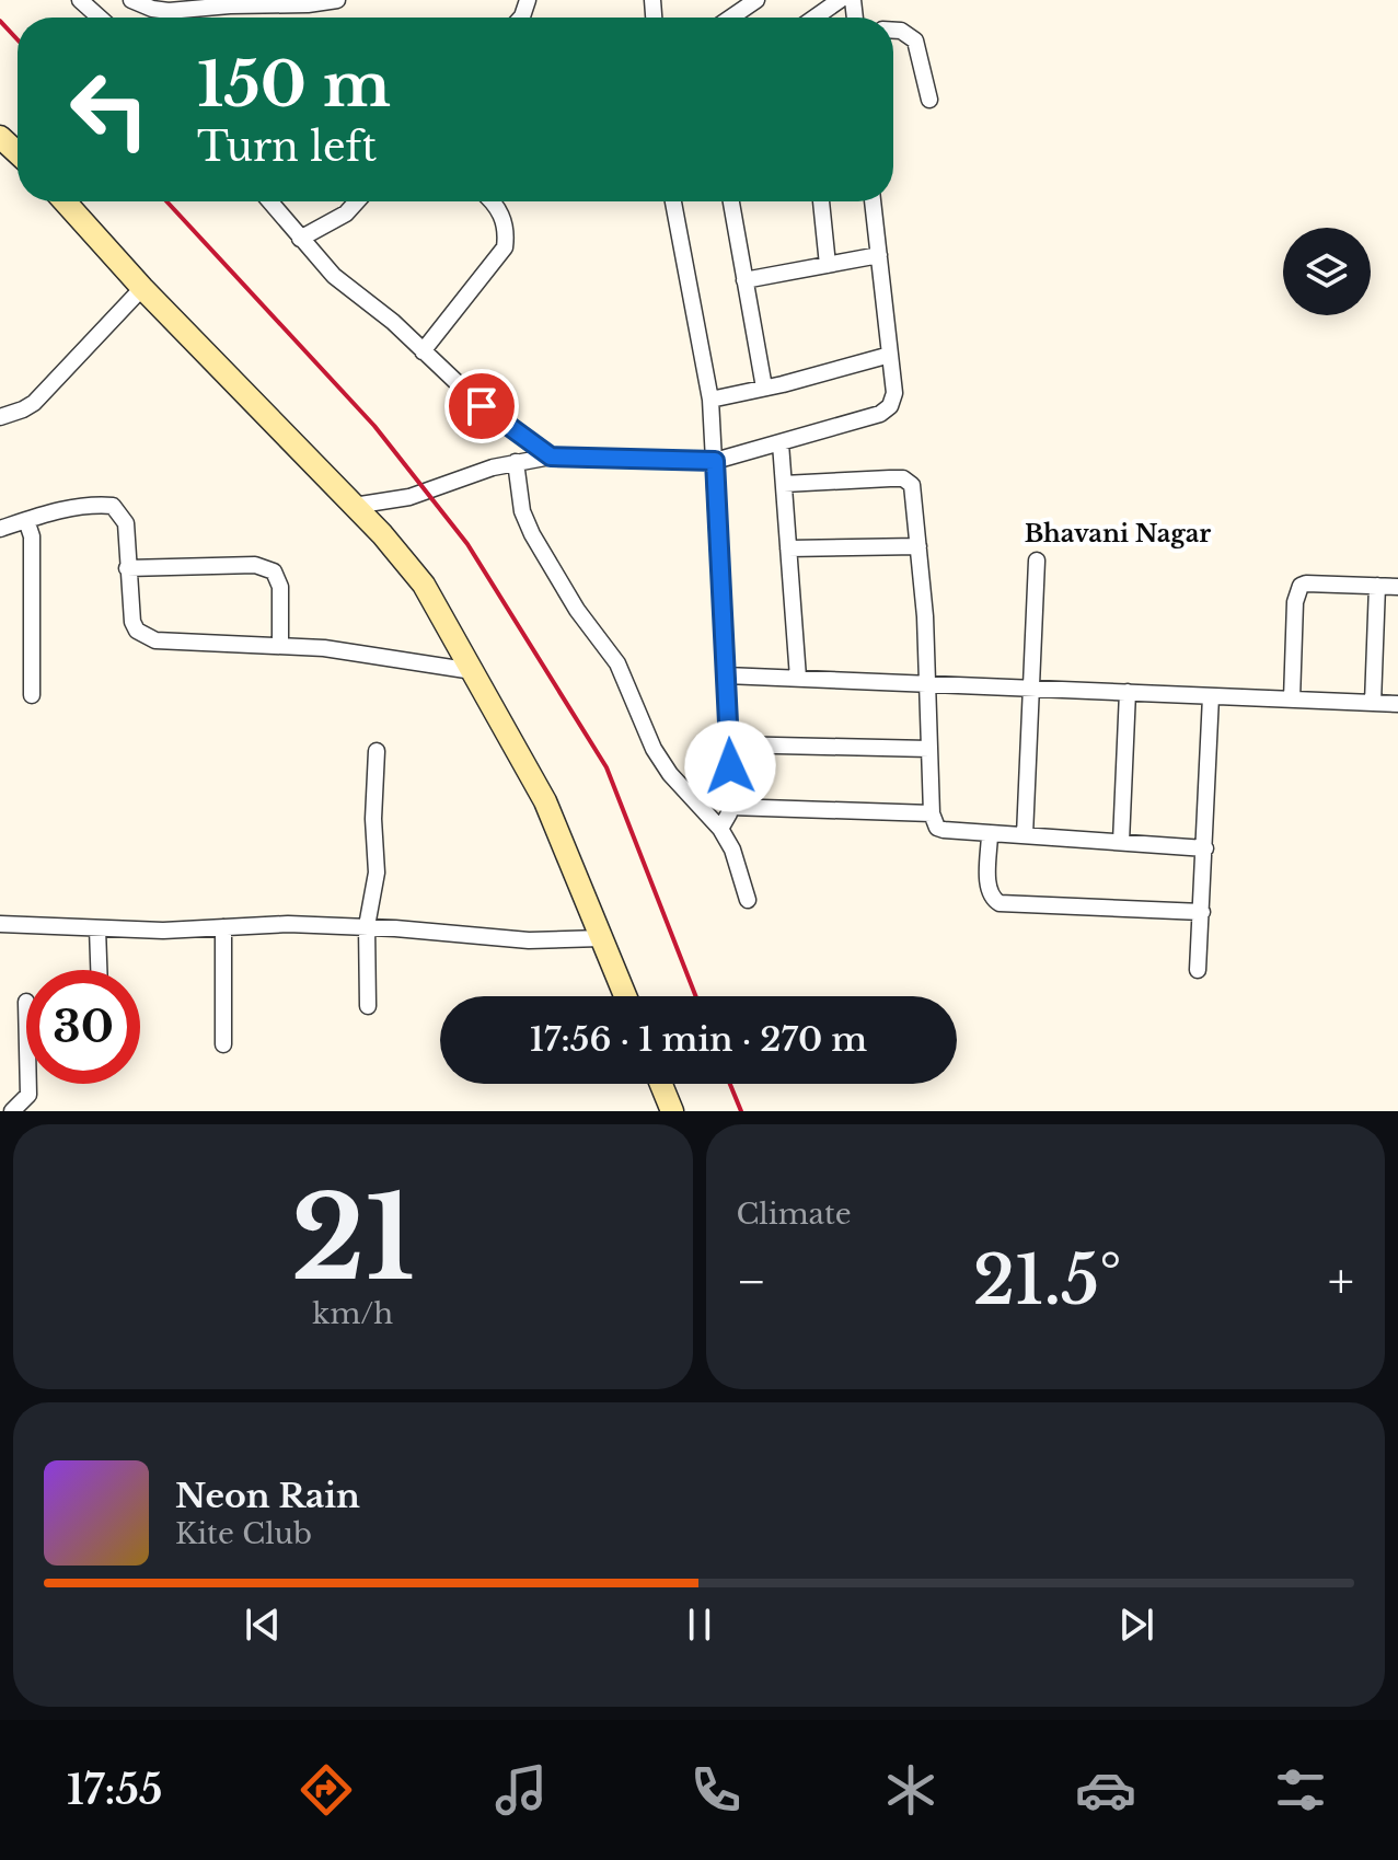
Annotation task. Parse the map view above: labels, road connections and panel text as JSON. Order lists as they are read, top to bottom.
{
  "districts": ["Bhavani Nagar"],
  "page": {
    "turn": ["150 m", "Turn left"],
    "limit": "30",
    "trip": "17:56 · 1 min · 270 m",
    "tile": [
      ["21", "km/h"],
      "Climate"
    ],
    "heat": ["−", "21.5°", "+"],
    "song": ["Neon Rain", "Kite Club"],
    "tabs": "17:55"
  }
}
